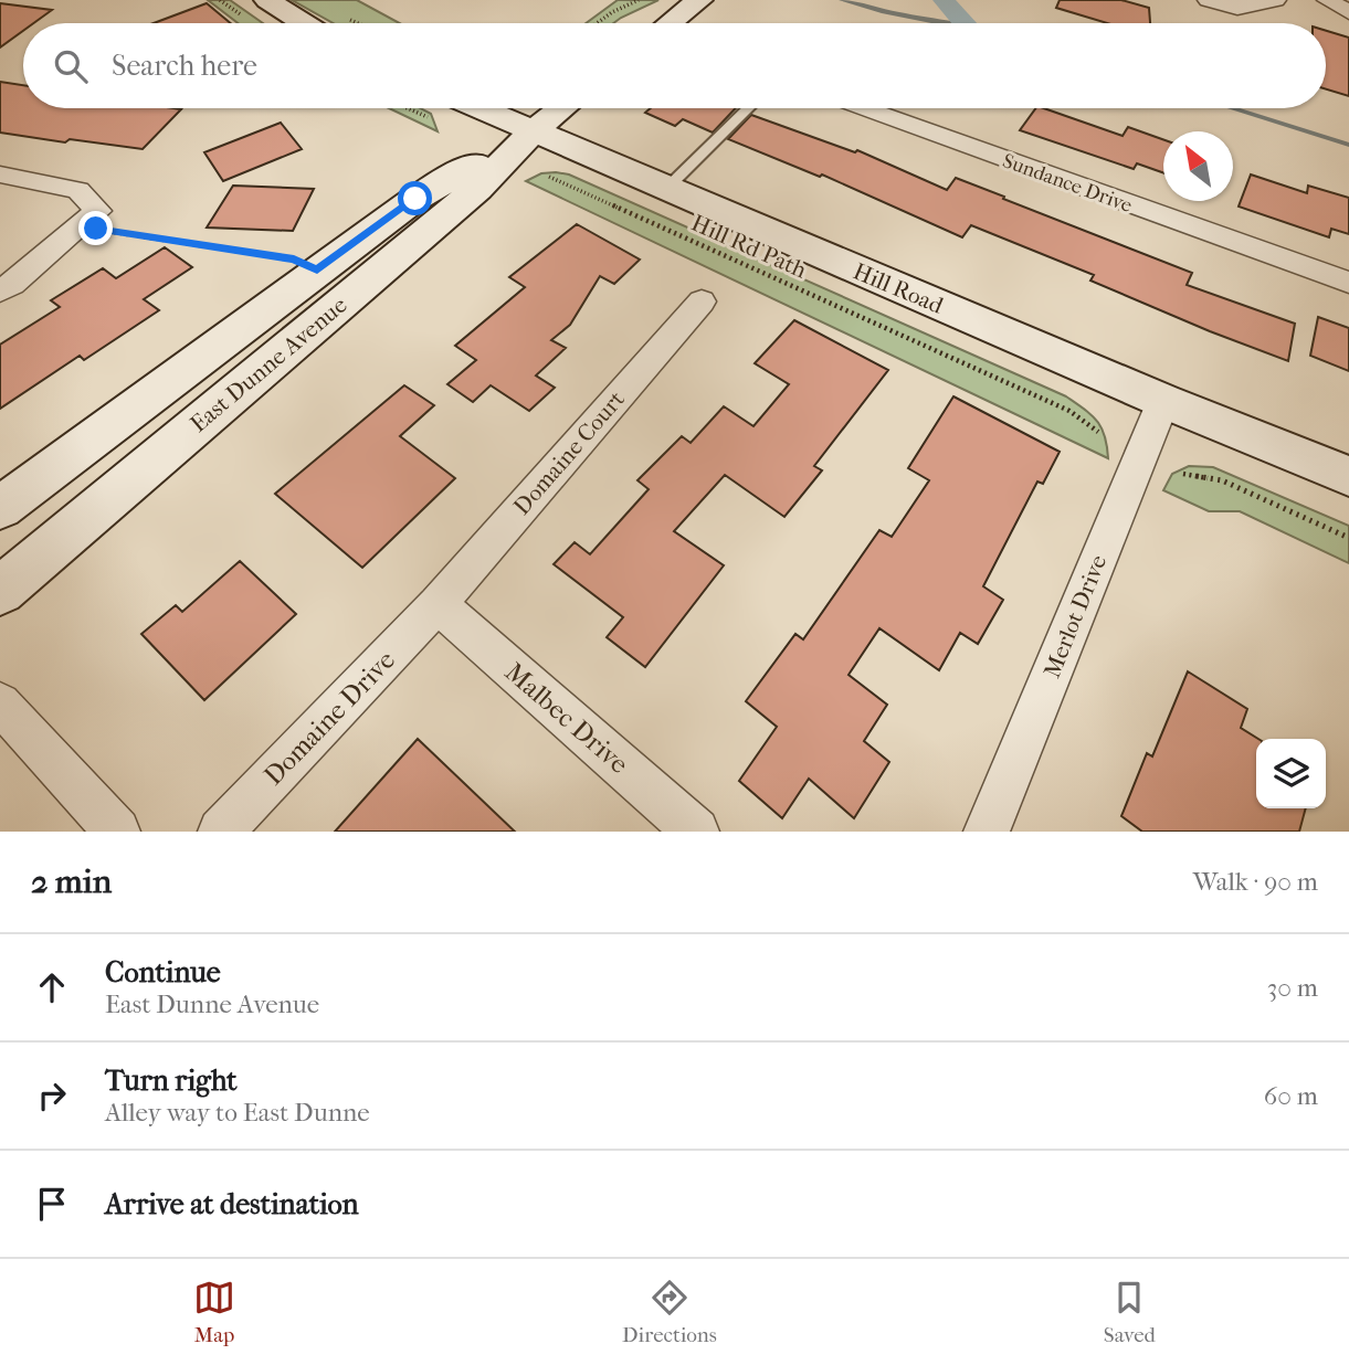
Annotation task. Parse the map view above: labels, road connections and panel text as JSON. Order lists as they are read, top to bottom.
{
  "streets": {
    "main road": ["Hill Road", "East Dunne Avenue"],
    "street": [
      "Sundance Drive",
      "Domaine Court",
      "Merlot Drive",
      "Domaine Drive",
      "Malbec Drive"
    ],
    "path": ["Hill Rd Path"]
  },
  "crossings": [
    ["Hill Road", "East Dunne Avenue"],
    ["Hill Road", "Merlot Drive"],
    ["Domaine Court", "Domaine Drive"],
    ["Domaine Court", "Malbec Drive"],
    ["Domaine Drive", "Malbec Drive"]
  ],
  "north": "top left",
  "page": {
    "search": "Search here",
    "heading": ["2 min", "Walk · 90 m"],
    "list": [
      ["Continue", "East Dunne Avenue", "30 m"],
      ["Turn right", "Alley way to East Dunne", "60 m"],
      "Arrive at destination"
    ],
    "nav": ["Map", "Directions", "Saved"]
  }
}
